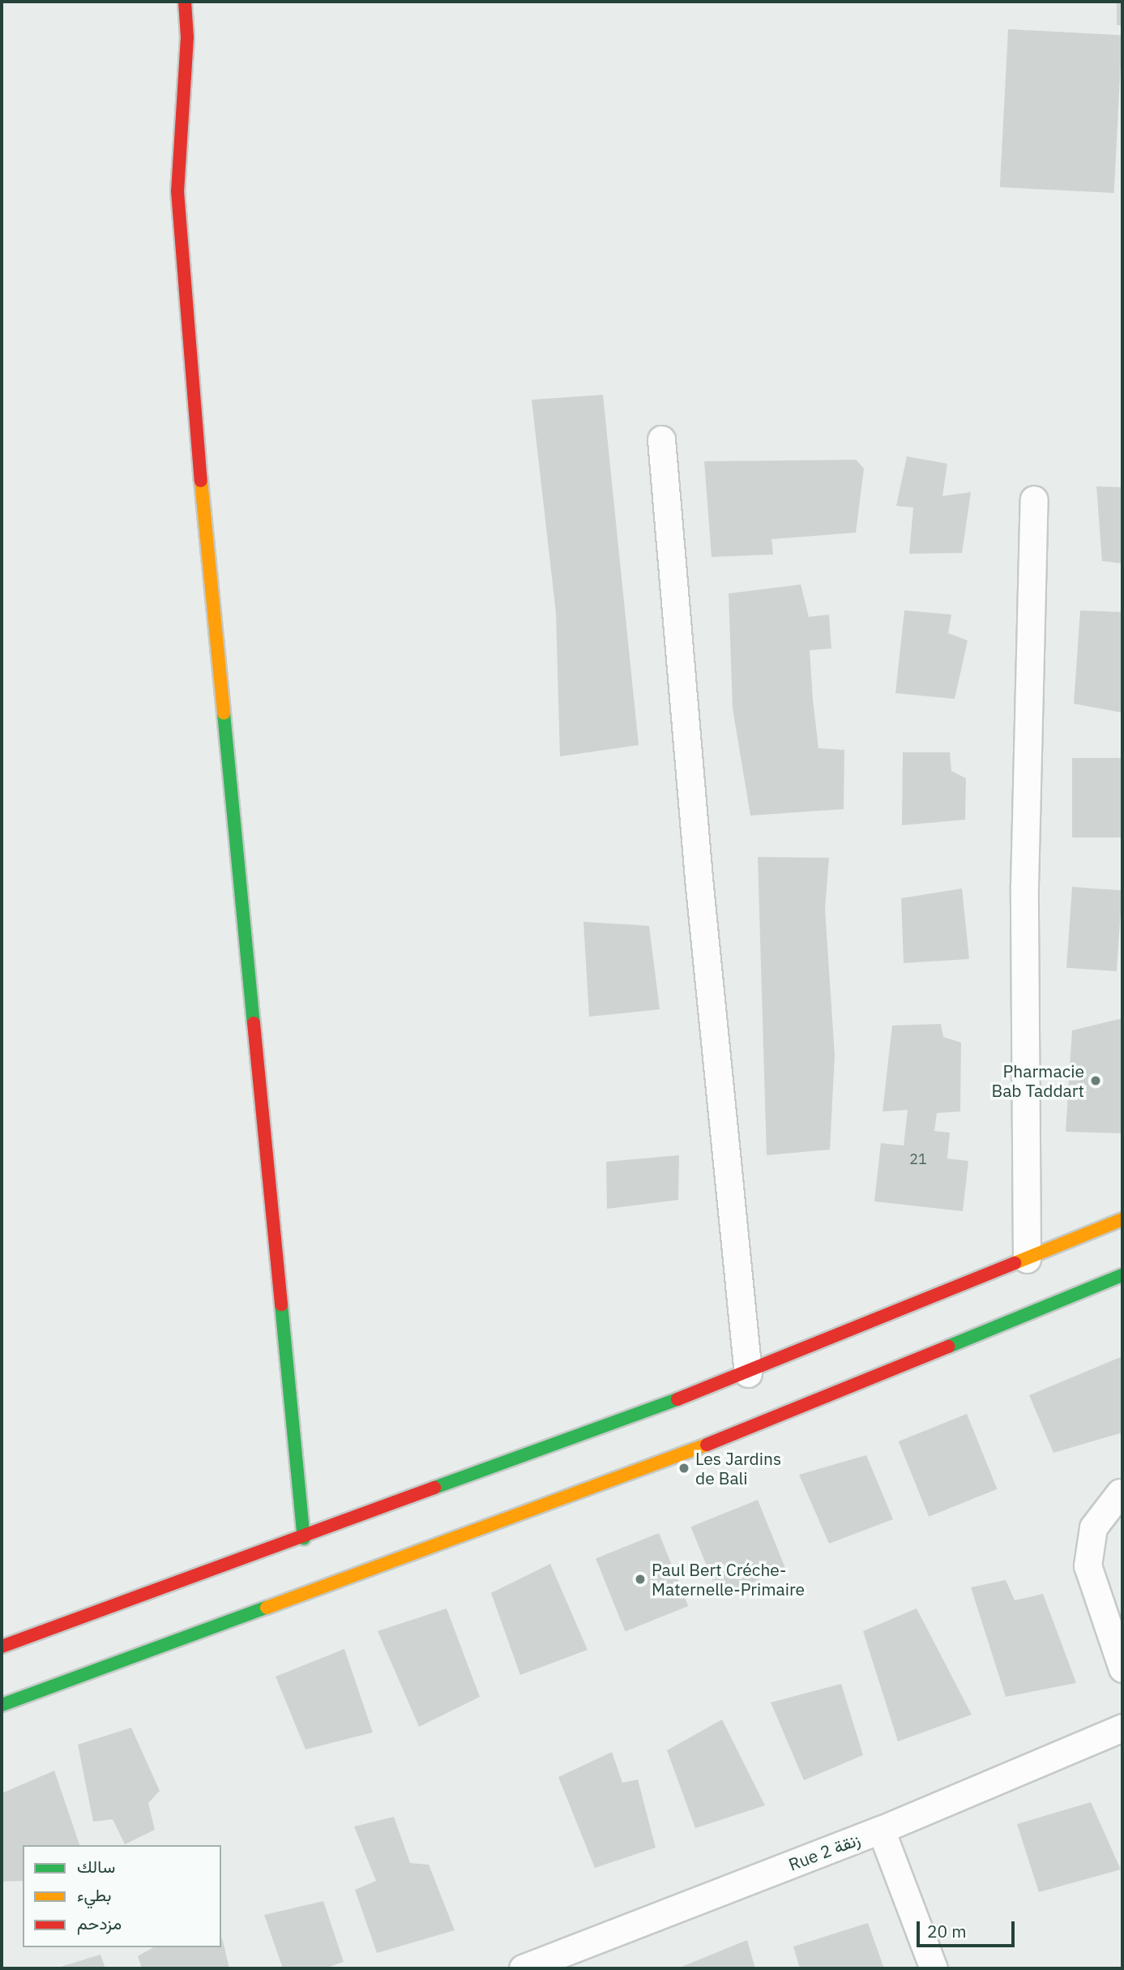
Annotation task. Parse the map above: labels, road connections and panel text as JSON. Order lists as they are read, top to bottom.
{
  "streets": {
    "street": ["Rue 2 زنقة"]
  },
  "places": ["Pharmacie Bab Taddart", "Les Jardins de Bali", "Paul Bert Créche- Maternelle-Primaire"],
  "house_numbers": ["21"],
  "legend": ["سالك", "بطيء", "مزدحم"],
  "scale_bar": "20 m"
}
